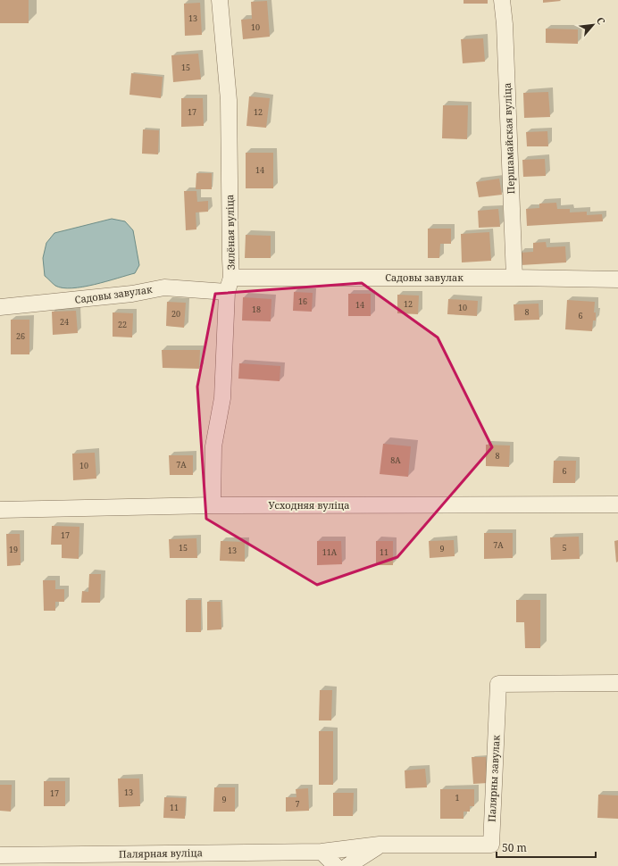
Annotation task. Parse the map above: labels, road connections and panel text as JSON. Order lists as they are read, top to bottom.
{
  "streets": {
    "street": [
      "Першамайская вуліца",
      "Зялёная вуліца",
      "Садовы завулак",
      "Усходняя вуліца",
      "Палярны завулак",
      "Палярная вуліца"
    ]
  },
  "crossings": [
    ["Першамайская вуліца", "Садовы завулак"],
    ["Зялёная вуліца", "Садовы завулак"],
    ["Зялёная вуліца", "Усходняя вуліца"],
    ["Палярны завулак", "Палярная вуліца"]
  ],
  "house_numbers": [
    "13",
    "10",
    "15",
    "17",
    "12",
    "14",
    "16",
    "12",
    "14",
    "10",
    "18",
    "8",
    "20",
    "6",
    "24",
    "22",
    "26",
    "8",
    "8А",
    "7А",
    "10",
    "6",
    "17",
    "7А",
    "15",
    "5",
    "9",
    "19",
    "13",
    "11А",
    "11",
    "13",
    "17",
    "1",
    "9",
    "7",
    "11"
  ],
  "scale_bar": "50 m",
  "north": "top right"
}
